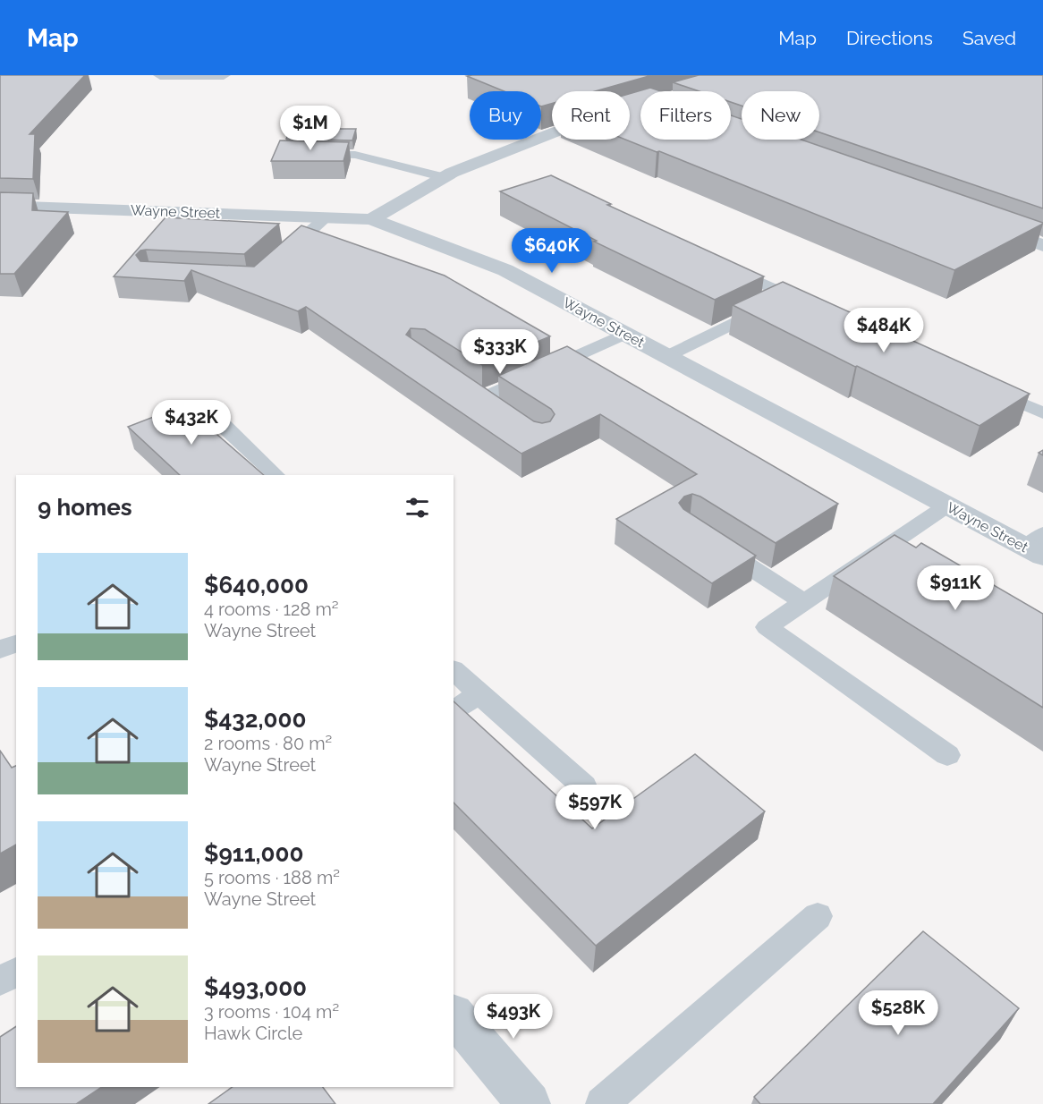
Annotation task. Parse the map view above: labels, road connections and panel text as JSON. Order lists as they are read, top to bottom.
{
  "streets": {
    "street": ["Wayne Street"]
  },
  "page": {
    "header": "Map",
    "nav": ["Map", "Directions", "Saved"],
    "chip": [
      "Buy",
      "Rent",
      "Filters",
      "New"
    ],
    "price": [
      "$1M",
      "$640K",
      "$484K",
      "$333K",
      "$432K",
      "$911K",
      "$597K",
      "$528K",
      "$493K"
    ],
    "heading": "9 homes",
    "list": [
      {
        "name": "$640,000",
        "note": "4 rooms · 128 m² · Wayne Street"
      },
      {
        "name": "$432,000",
        "note": "2 rooms · 80 m² · Wayne Street"
      },
      {
        "name": "$911,000",
        "note": "5 rooms · 188 m² · Wayne Street"
      },
      {
        "name": "$493,000",
        "note": "3 rooms · 104 m² · Hawk Circle"
      }
    ]
  }
}
